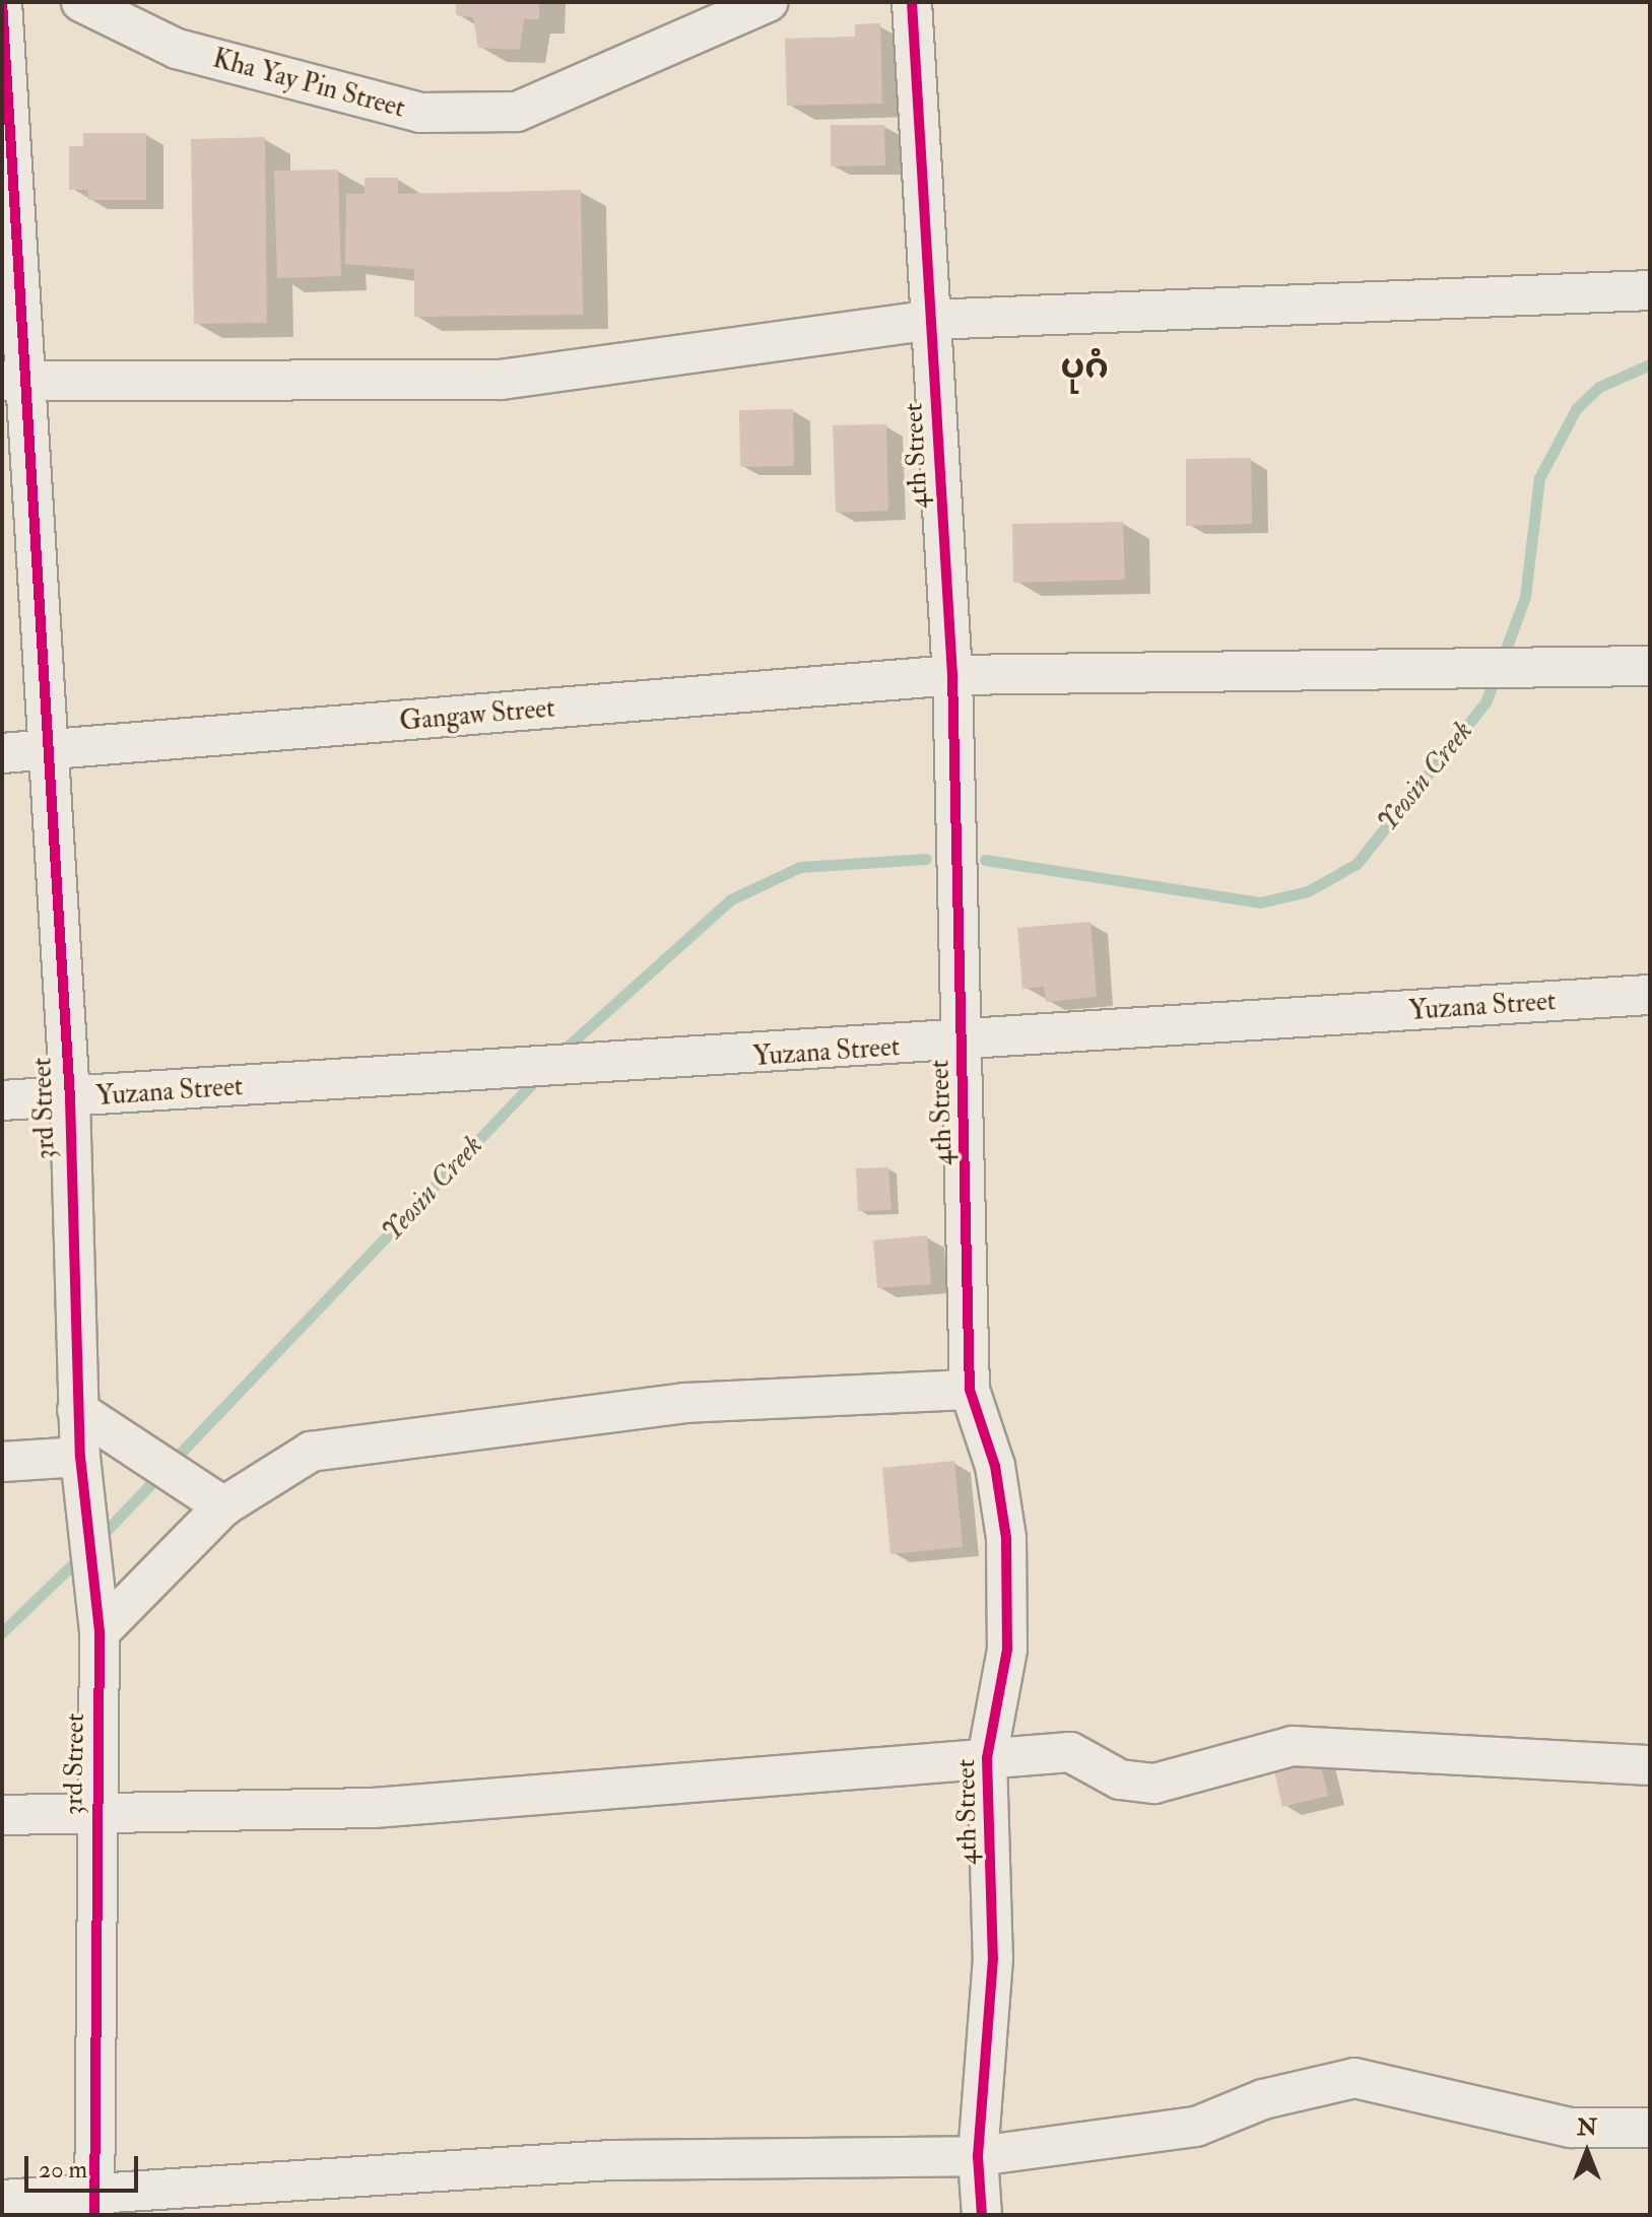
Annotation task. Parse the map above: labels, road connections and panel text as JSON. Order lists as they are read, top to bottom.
{
  "streets": {
    "street": [
      "Kha Yay Pin Street",
      "4th Street",
      "Gangaw Street",
      "Yuzana Street",
      "3rd Street"
    ]
  },
  "crossings": [
    ["4th Street", "Gangaw Street"],
    ["4th Street", "Yuzana Street"],
    ["Gangaw Street", "3rd Street"],
    ["Yuzana Street", "3rd Street"]
  ],
  "districts": ["ပုဂံ"],
  "water": ["Yeosin Creek"],
  "scale_bar": "20 m",
  "north": "top"
}
